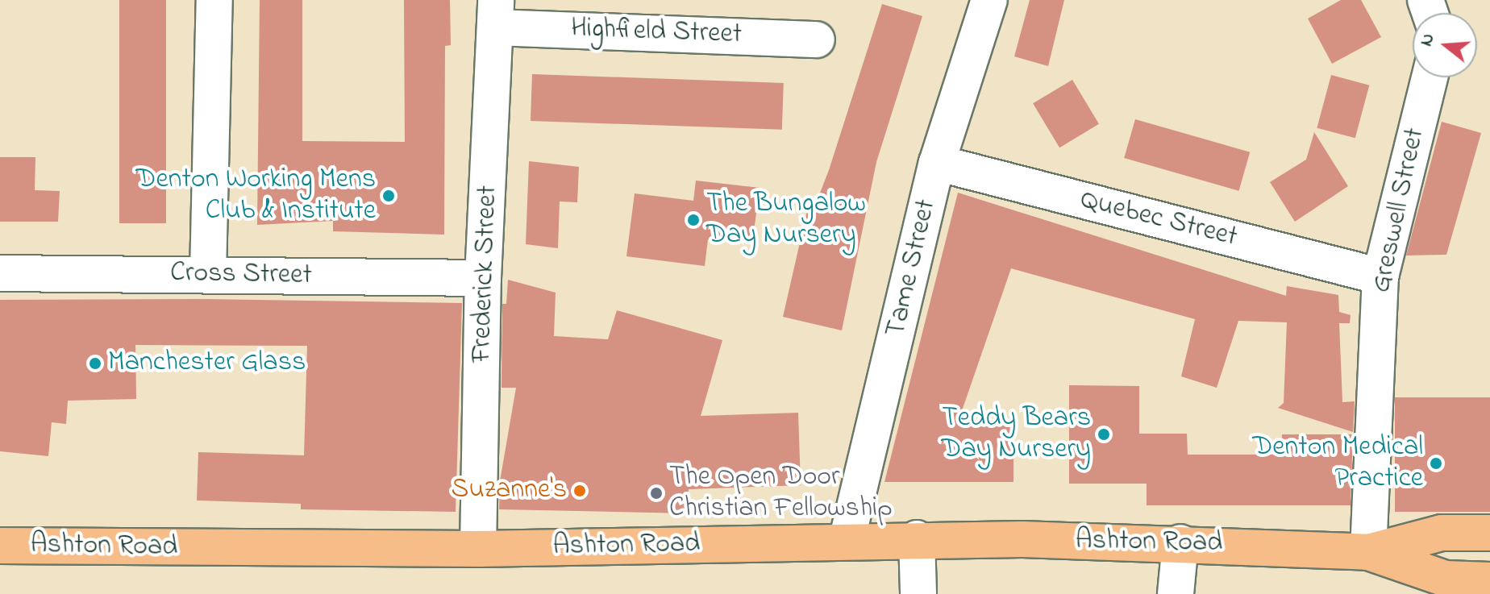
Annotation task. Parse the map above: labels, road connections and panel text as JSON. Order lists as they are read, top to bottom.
{
  "streets": {
    "highway": ["Ashton Road"],
    "street": [
      "Highfield Street",
      "Greswell Street",
      "Quebec Street",
      "Tame Street",
      "Frederick Street",
      "Cross Street"
    ]
  },
  "crossings": [
    ["Highfield Street", "Frederick Street"],
    ["Greswell Street", "Quebec Street"],
    ["Greswell Street", "Ashton Road"],
    ["Quebec Street", "Tame Street"],
    ["Tame Street", "Ashton Road"],
    ["Frederick Street", "Cross Street"],
    ["Frederick Street", "Ashton Road"]
  ],
  "places": [
    "Denton Working Mens Club & Institute",
    "The Bungalow Day Nursery",
    "Manchester Glass",
    "Teddy Bears Day Nursery",
    "Denton Medical Practice",
    "Suzanne's",
    "The Open Door Christian Fellowship"
  ],
  "north": "left"
}
